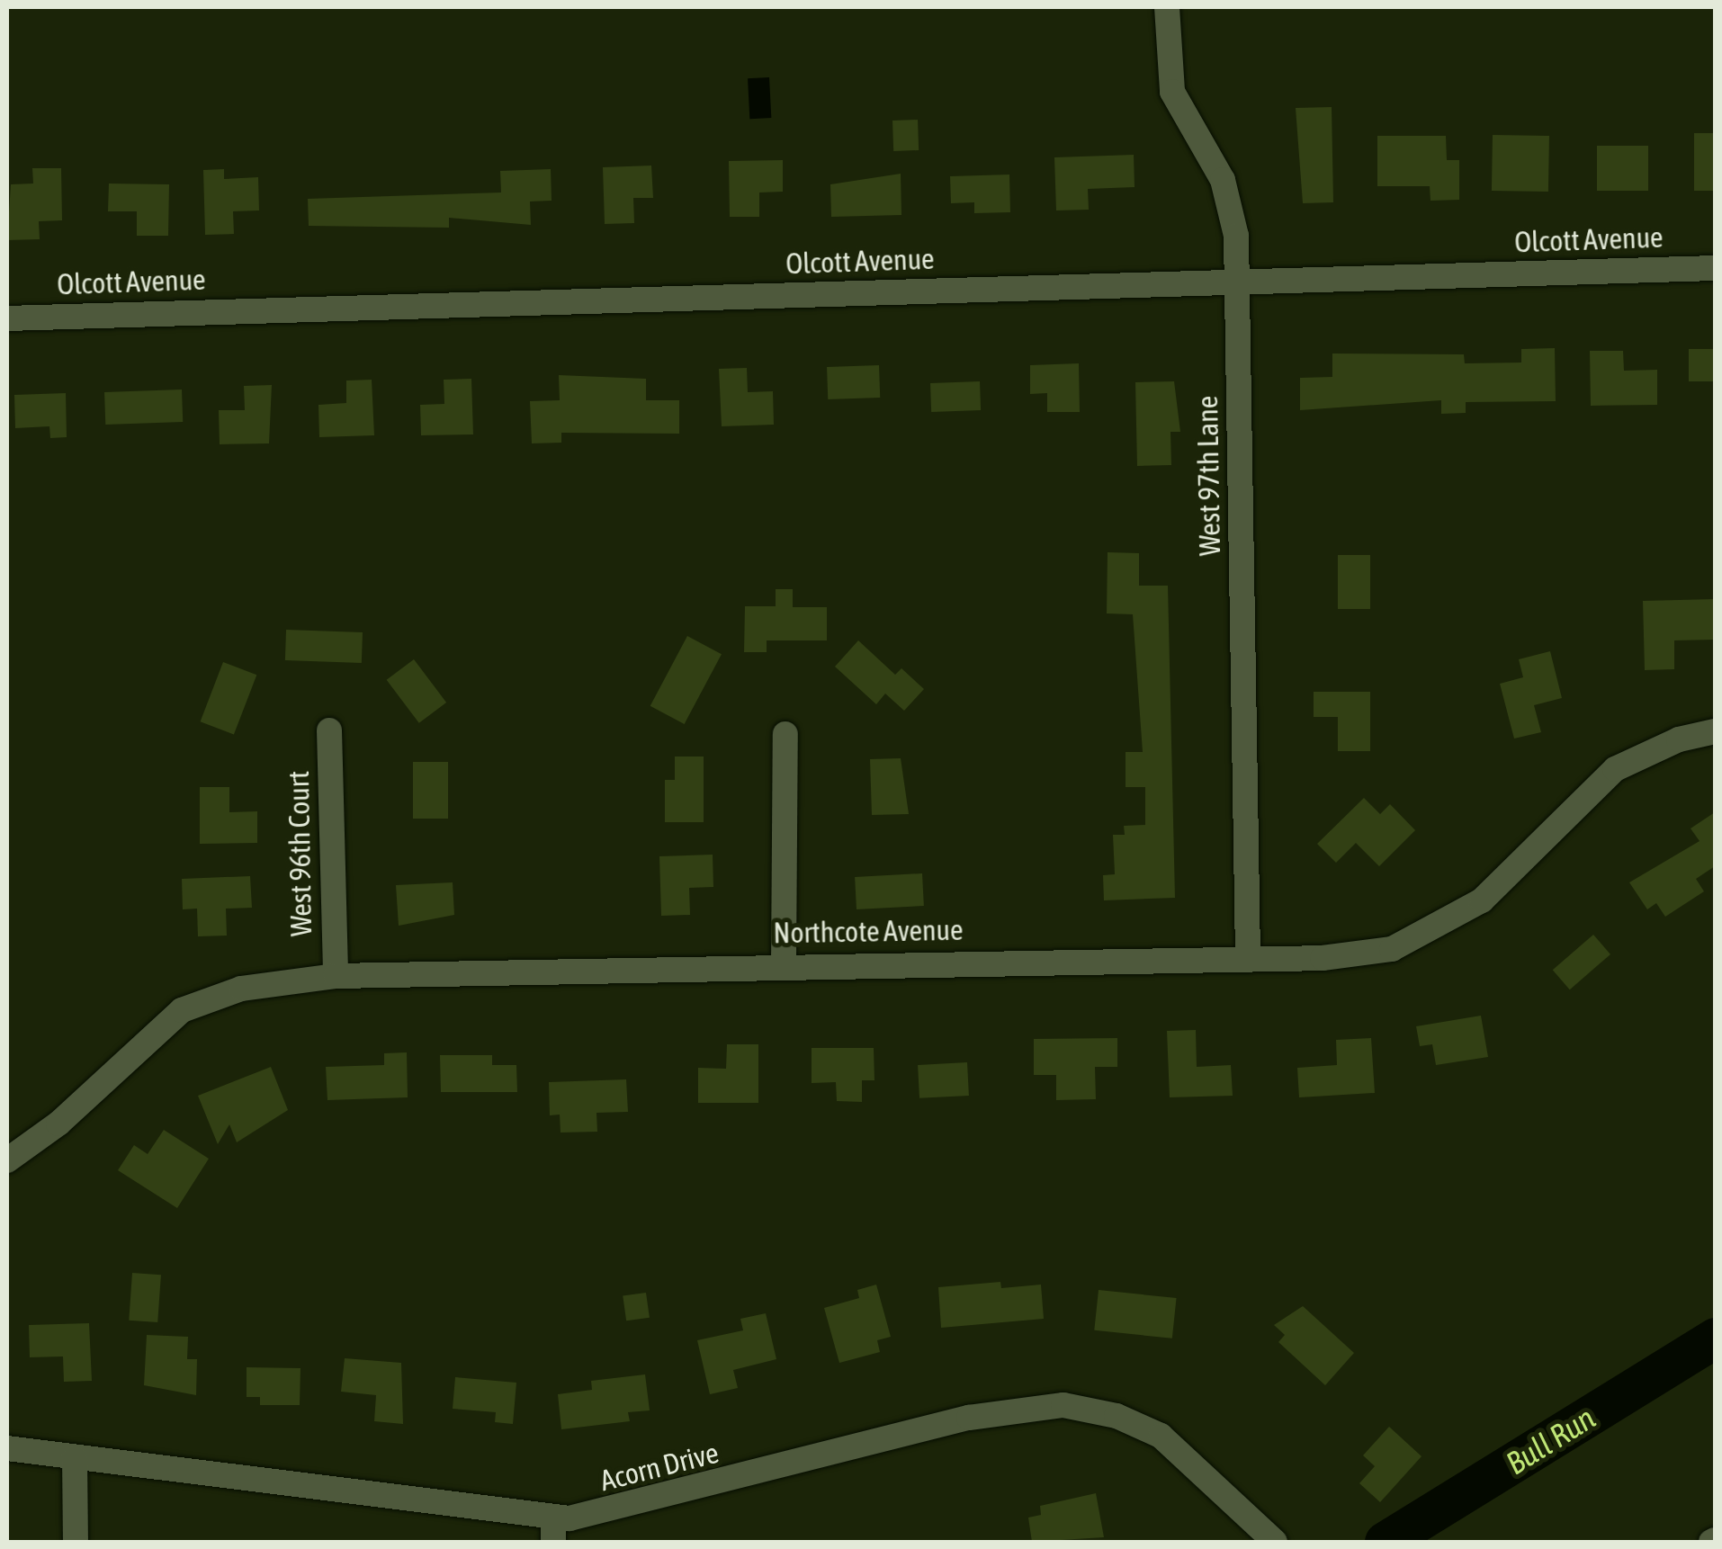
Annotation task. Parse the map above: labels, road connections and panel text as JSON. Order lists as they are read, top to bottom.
{
  "streets": {
    "street": [
      "Olcott Avenue",
      "West 97th Lane",
      "West 96th Court",
      "Northcote Avenue",
      "Acorn Drive"
    ]
  },
  "crossings": [
    ["Olcott Avenue", "West 97th Lane"],
    ["West 97th Lane", "Northcote Avenue"],
    ["West 96th Court", "Northcote Avenue"]
  ],
  "water": ["Bull Run"]
}
